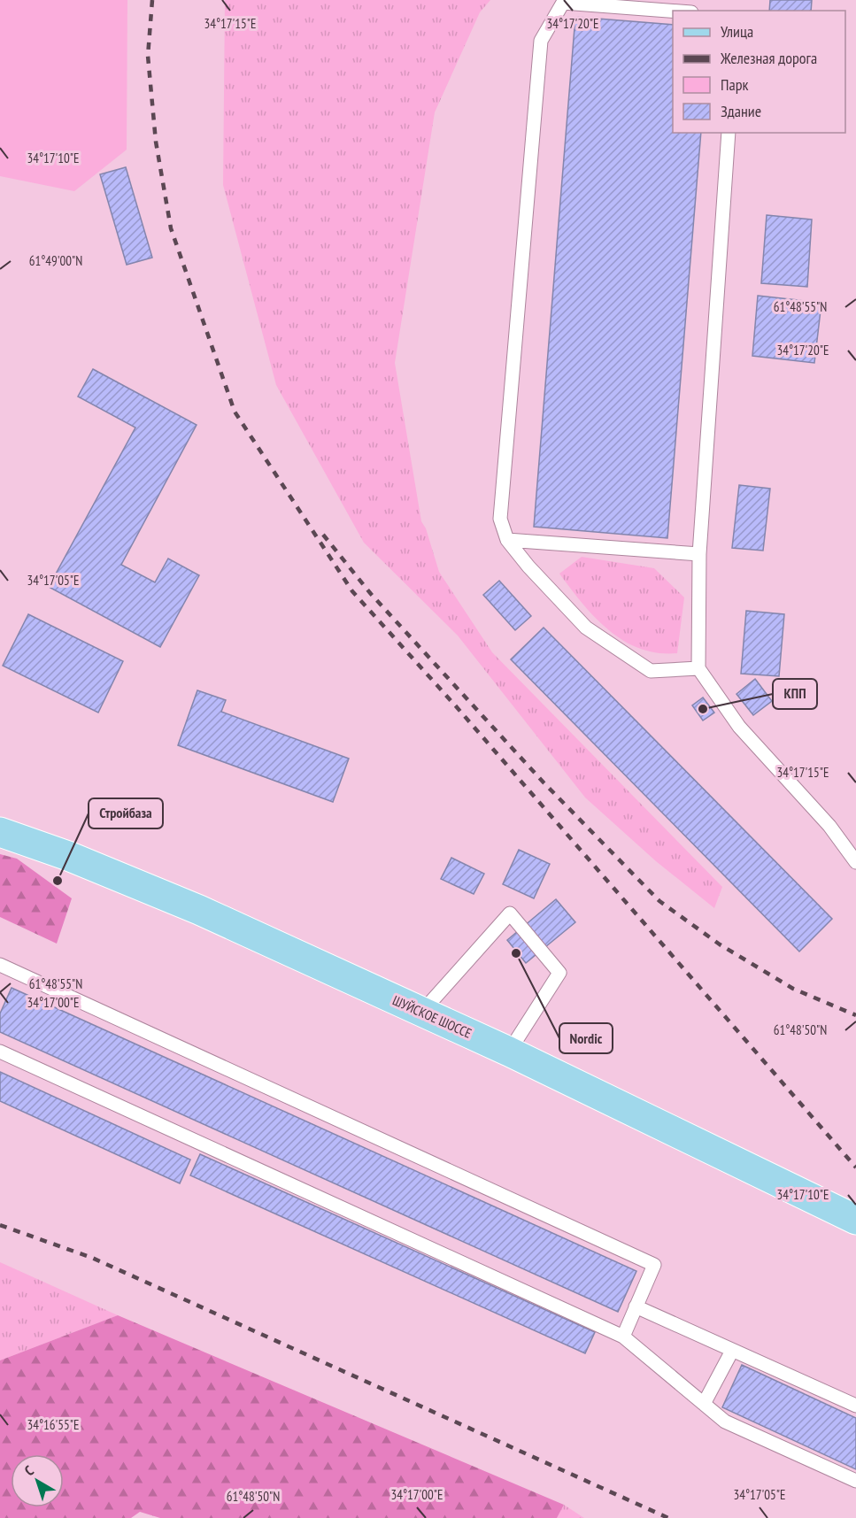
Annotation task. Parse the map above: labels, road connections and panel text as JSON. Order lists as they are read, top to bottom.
{
  "streets": {
    "main road": ["ШУЙСКОЕ ШОССЕ"]
  },
  "places": ["КПП", "Стройбаза", "Nordic"],
  "legend": [
    "Улица",
    "Железная дорога",
    "Парк",
    "Здание"
  ],
  "north": "top left",
  "coordinates": [
    "34°17'20\"E",
    "34°17'15\"E",
    "34°17'10\"E",
    "61°49'00\"N",
    "61°48'55\"N",
    "34°17'05\"E",
    "34°17'00\"E",
    "61°48'50\"N",
    "34°16'55\"E"
  ]
}
